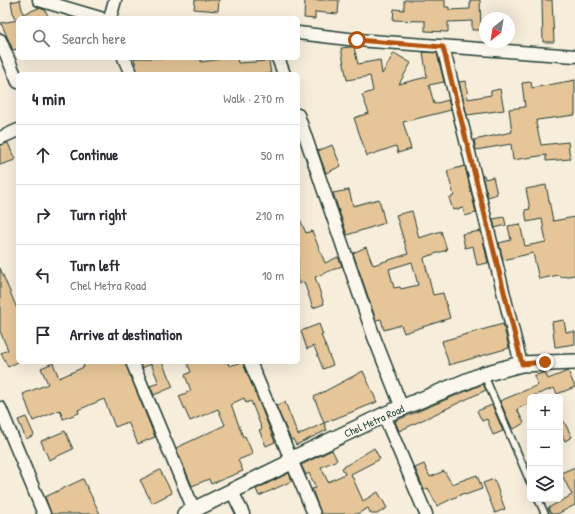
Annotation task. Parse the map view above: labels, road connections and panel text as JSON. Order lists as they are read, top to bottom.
{
  "streets": {
    "street": ["Chel Metra Road"]
  },
  "north": "bottom left",
  "page": {
    "search": "Search here",
    "heading": ["4 min", "Walk · 270 m"],
    "list": [
      ["Continue", "50 m"],
      ["Turn right", "210 m"],
      ["Turn left", "Chel Metra Road", "10 m"],
      "Arrive at destination"
    ],
    "map_buttons": ["+", "−"]
  }
}
